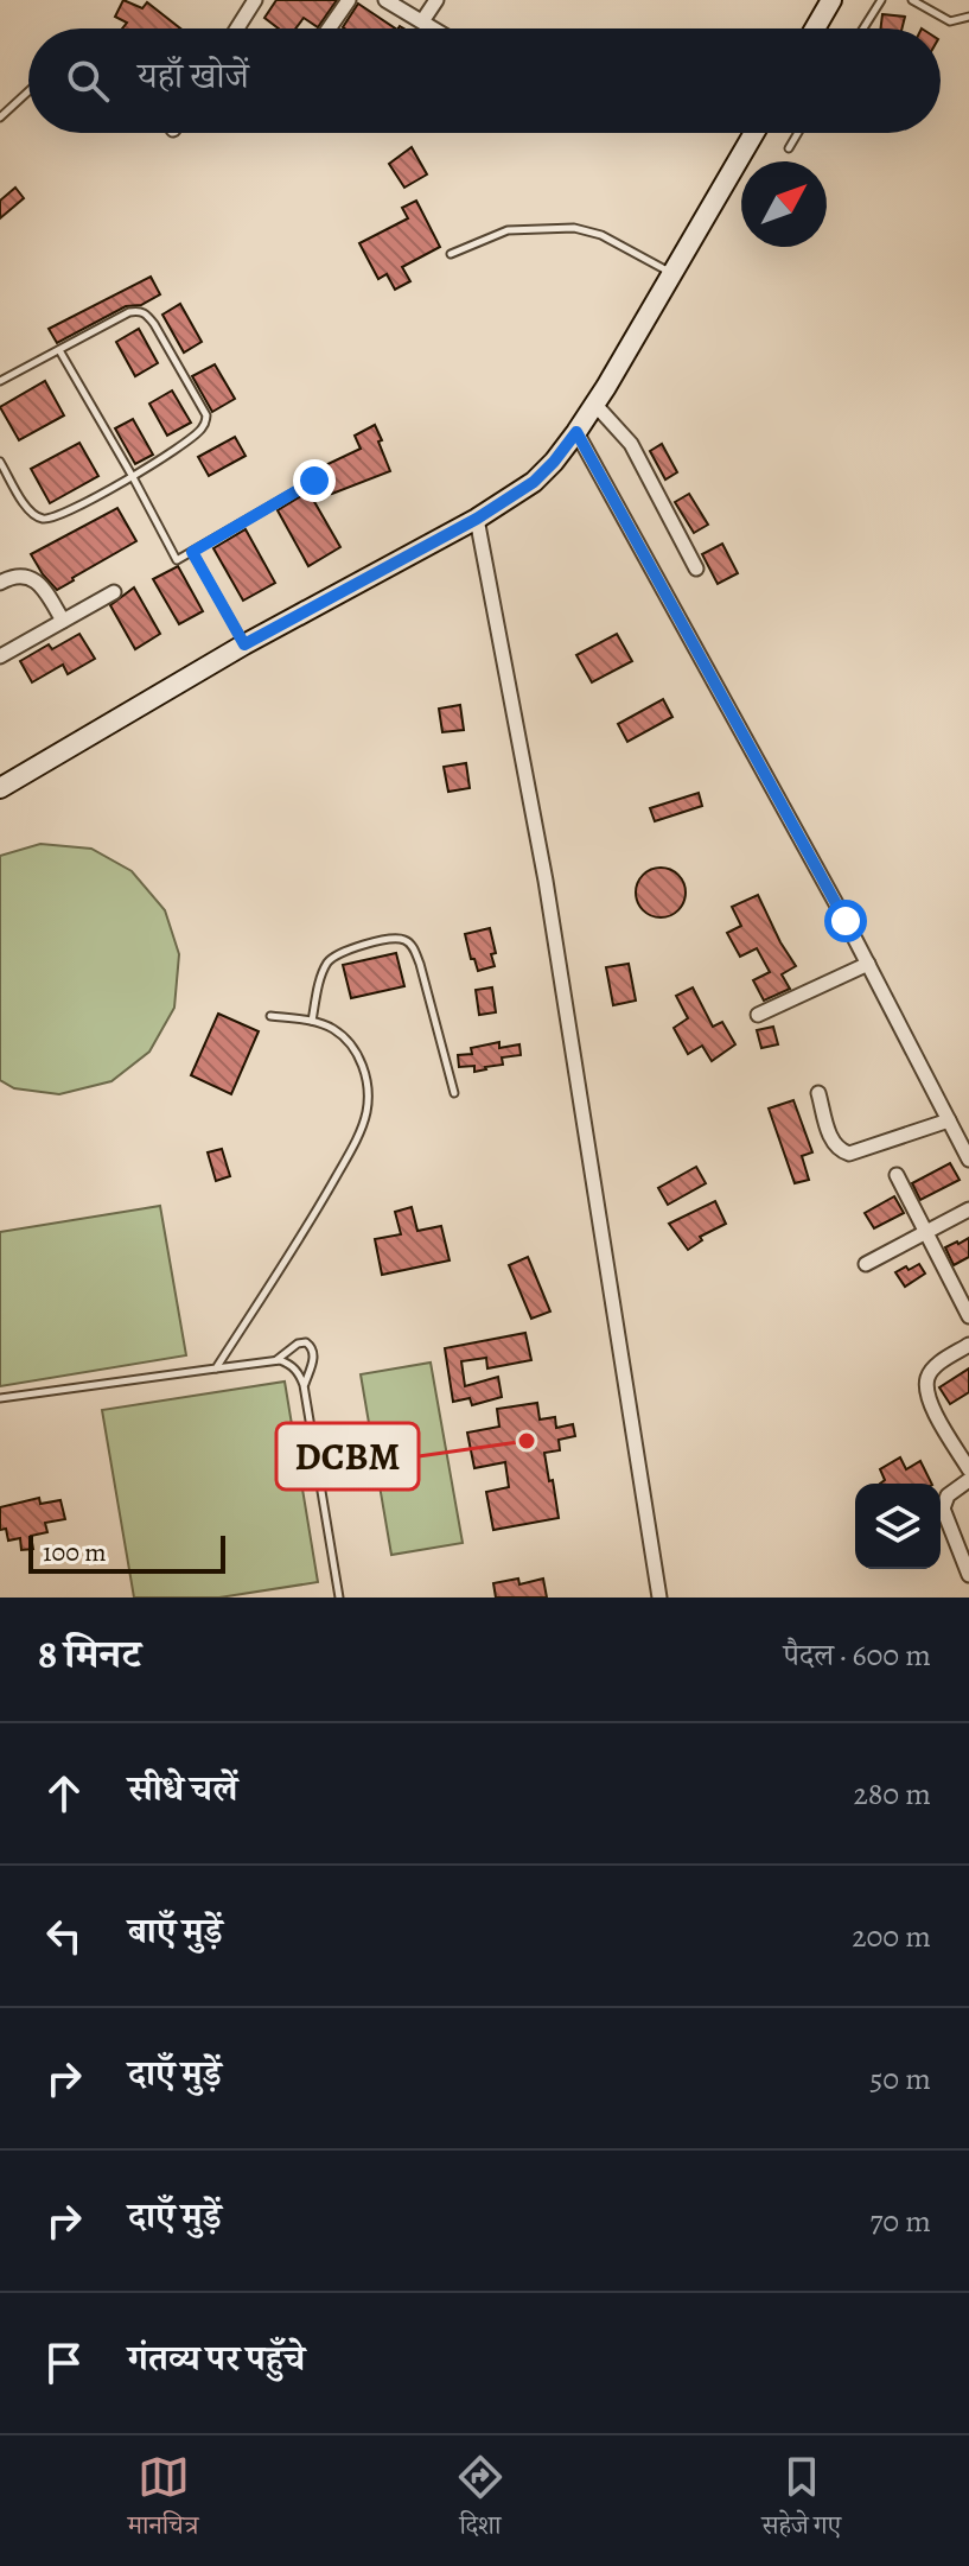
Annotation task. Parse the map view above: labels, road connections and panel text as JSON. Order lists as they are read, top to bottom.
{
  "places": ["DCBM"],
  "scale_bar": "100 m",
  "north": "top right",
  "page": {
    "search": "यहाँ खोजें",
    "scale": "100 m",
    "heading": ["8 मिनट", "पैदल · 600 m"],
    "list": [
      ["सीधे चलें", "280 m"],
      ["बाएँ मुड़ें", "200 m"],
      ["दाएँ मुड़ें", "50 m"],
      ["दाएँ मुड़ें", "70 m"],
      "गंतव्य पर पहुँचे"
    ],
    "nav": ["मानचित्र", "दिशा", "सहेजे गए"]
  }
}
